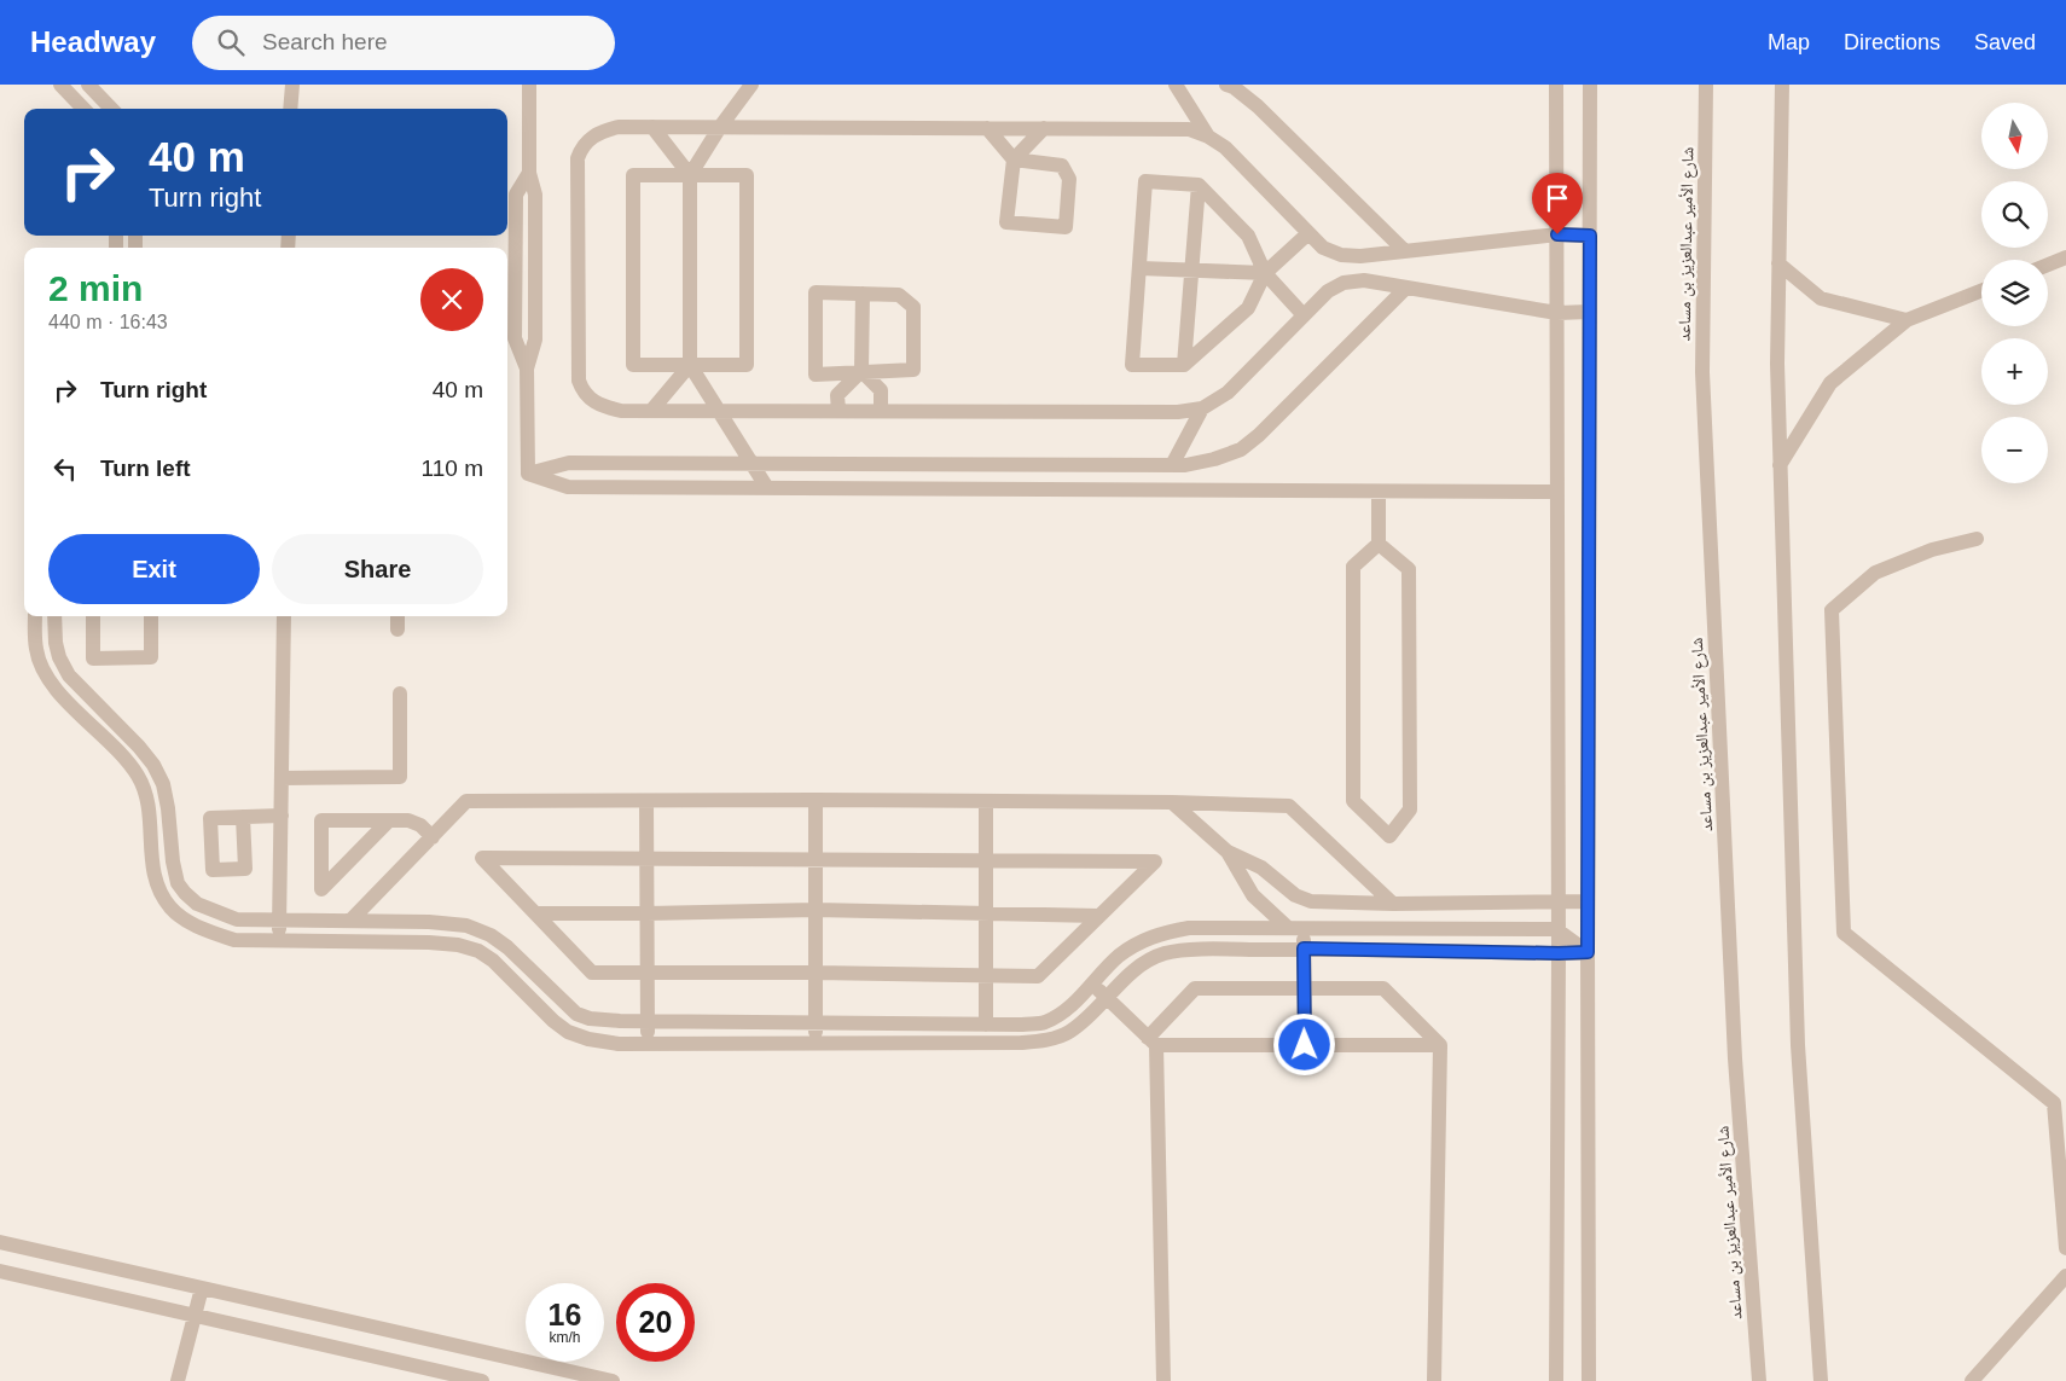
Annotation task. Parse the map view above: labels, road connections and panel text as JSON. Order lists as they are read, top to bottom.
{
  "streets": {
    "street": ["شارع الأمير عبدالعزيز بن مساعد"]
  },
  "north": "bottom",
  "page": {
    "header": "Headway",
    "search": "Search here",
    "nav": ["Map", "Directions", "Saved"],
    "map_buttons": ["+", "−"],
    "turn": ["40 m", "Turn right"],
    "heading": ["2 min", "440 m · 16:43"],
    "list": [
      {
        "name": "Turn right",
        "value": "40 m"
      },
      {
        "name": "Turn left",
        "value": "110 m"
      }
    ],
    "buttons": ["Exit", "Share"],
    "speed": "16 km/h",
    "limit": "20"
  }
}
